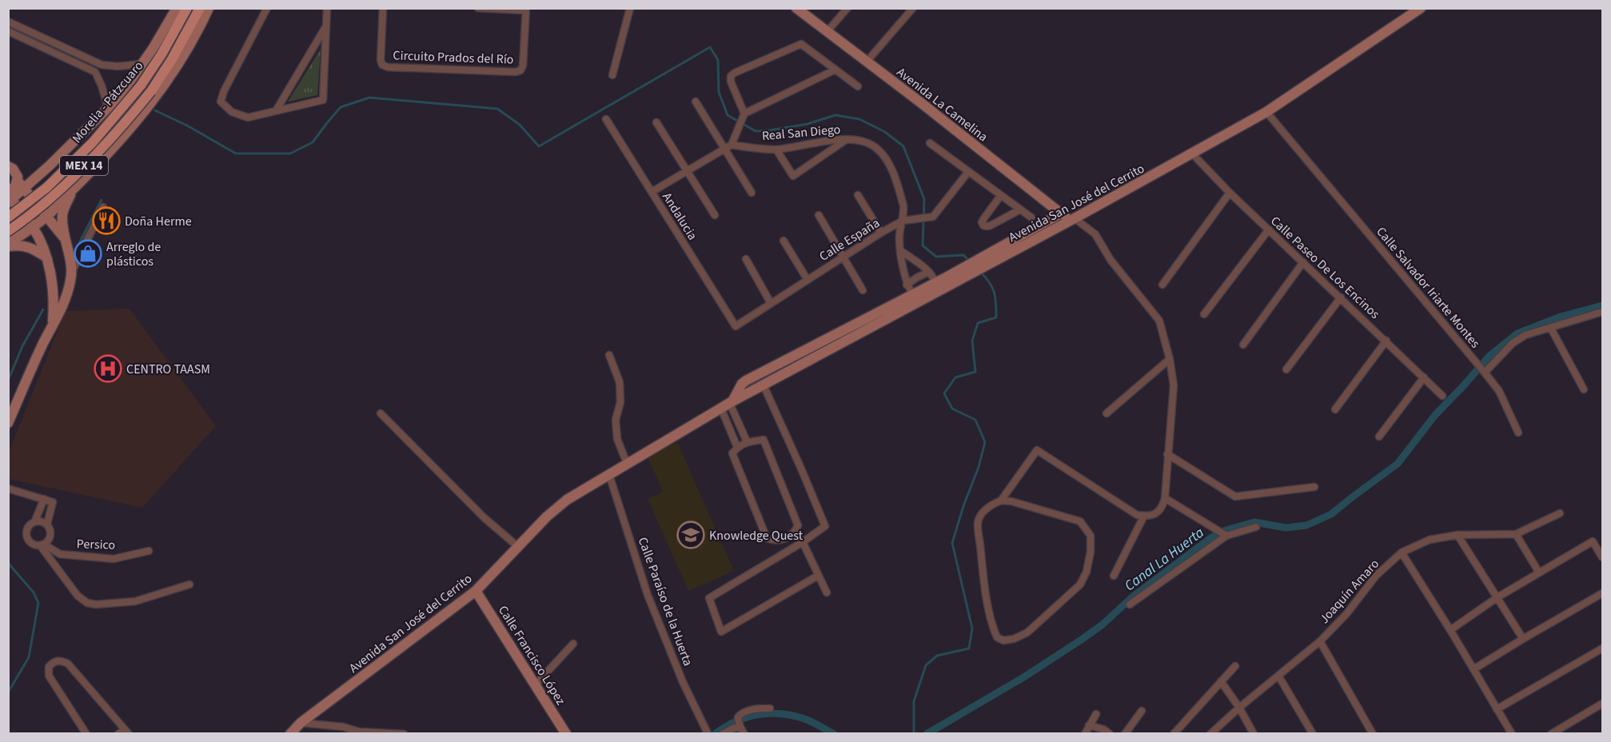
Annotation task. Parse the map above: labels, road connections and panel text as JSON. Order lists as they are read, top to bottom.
{
  "streets": {
    "main road": ["Morelia - Pátzcuaro", "MEX 14"],
    "street": [
      "Circuito Prados del Río",
      "Avenida La Camelina",
      "Real San Diego",
      "Avenida San José del Cerrito",
      "Andalucia",
      "Calle España",
      "Calle Paseo De Los Encinos",
      "Calle Salvador Iriarte Montes",
      "Persico",
      "Joaquín Amaro",
      "Calle Paraíso de la Huerta",
      "Calle Francisco López"
    ]
  },
  "crossings": [
    ["Avenida La Camelina", "Avenida San José del Cerrito"],
    ["Real San Diego", "Calle España"],
    ["Avenida San José del Cerrito", "Calle Paseo De Los Encinos"],
    ["Avenida San José del Cerrito", "Calle Salvador Iriarte Montes"],
    ["Avenida San José del Cerrito", "Calle Paraíso de la Huerta"],
    ["Avenida San José del Cerrito", "Calle Francisco López"],
    ["Andalucia", "Calle España"]
  ],
  "water": ["Canal La Huerta"],
  "places": {
    "restaurant": ["Doña Herme"],
    "shop": ["Arreglo de plásticos"],
    "hospital": ["CENTRO TAASM"],
    "school or university": ["Knowledge Quest"]
  }
}
